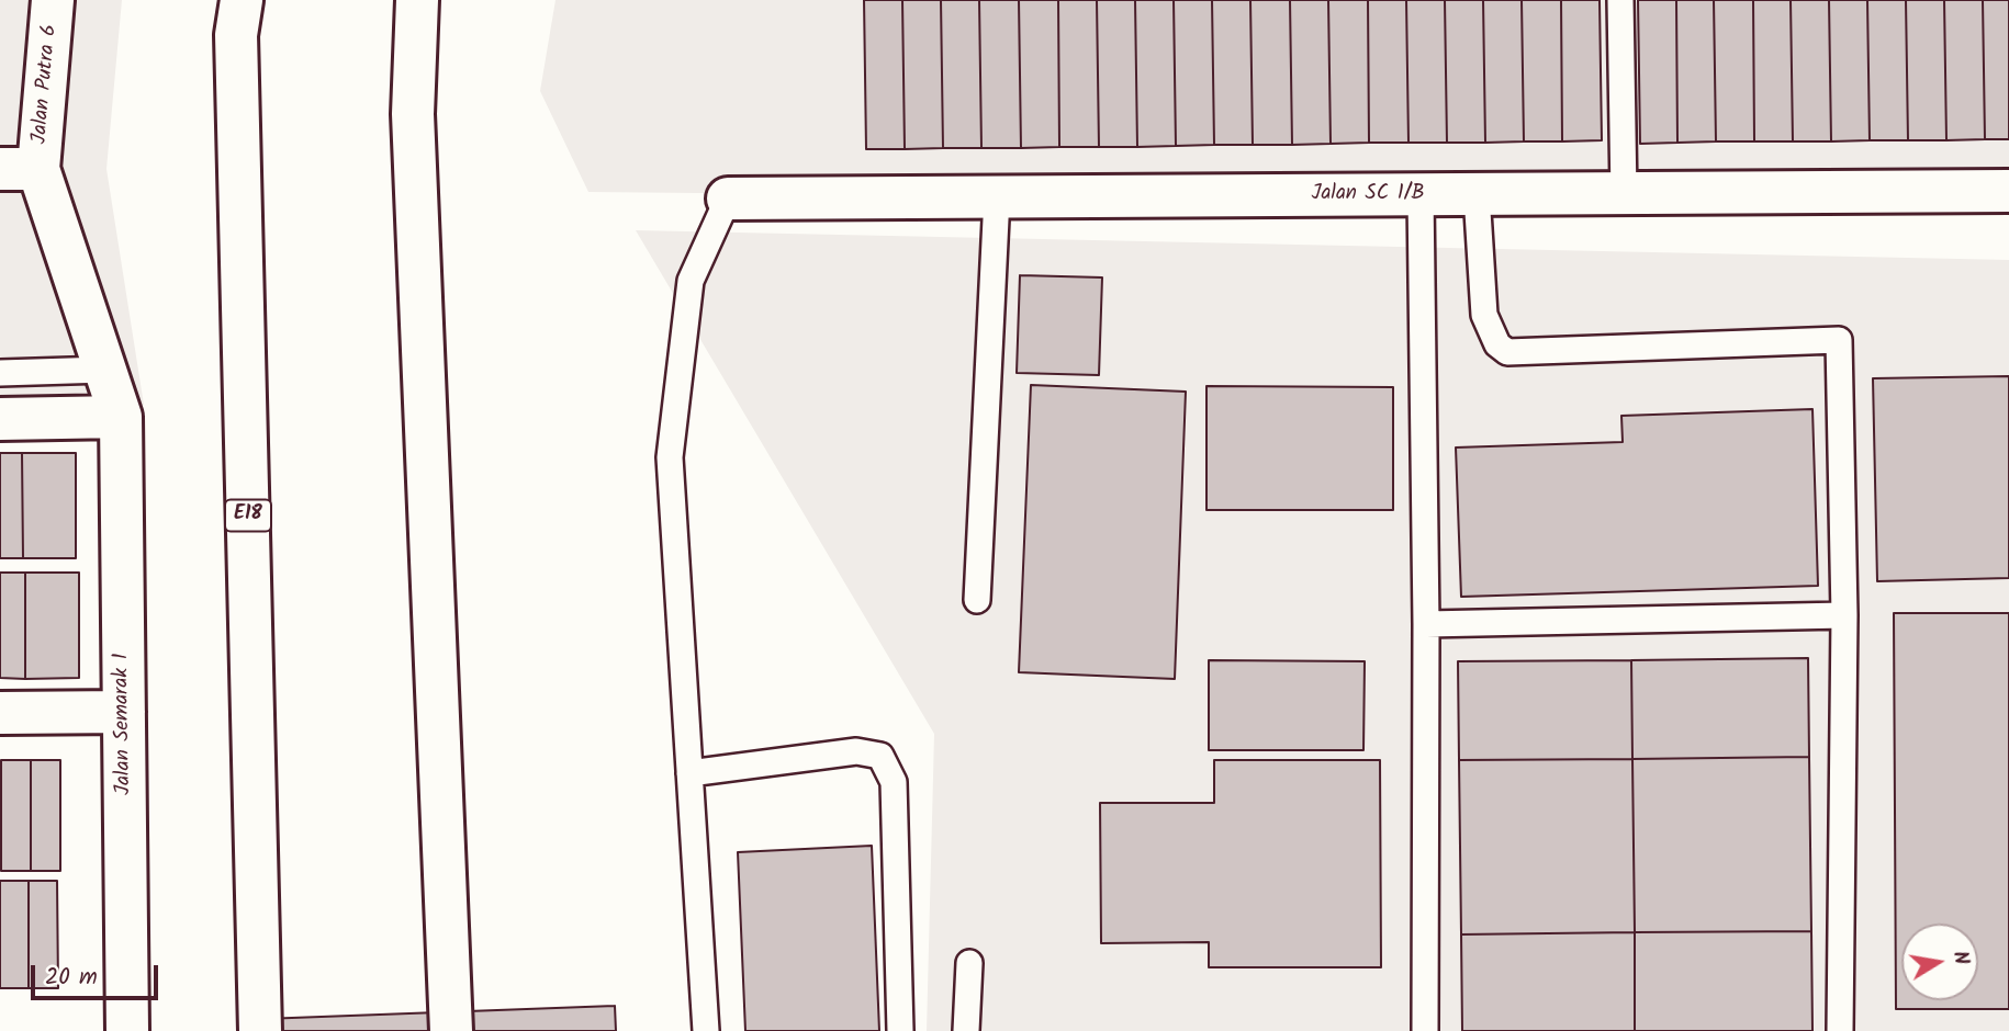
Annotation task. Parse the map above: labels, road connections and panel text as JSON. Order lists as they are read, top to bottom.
{
  "streets": {
    "main road": [
      "Jalan Putra 6",
      "Jalan SC 1/B",
      "E18",
      "Jalan Semarak 1"
    ]
  },
  "crossings": [
    ["Jalan Putra 6", "Jalan Semarak 1"]
  ],
  "scale_bar": "20 m",
  "north": "right"
}
